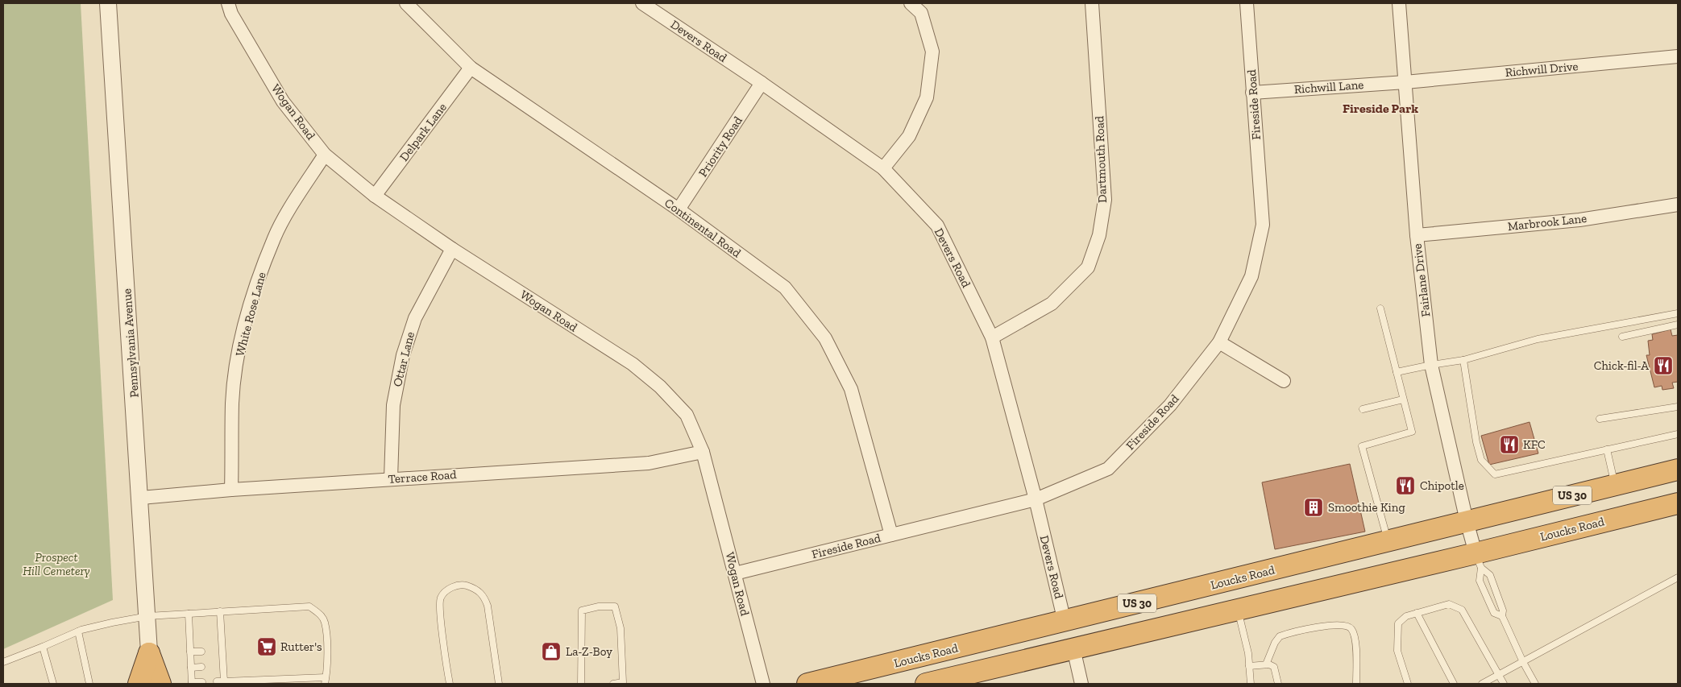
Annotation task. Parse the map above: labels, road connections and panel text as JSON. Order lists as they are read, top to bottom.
{
  "streets": {
    "highway": ["US 30", "Loucks Road"],
    "street": [
      "Devers Road",
      "Richwill Drive",
      "Richwill Lane",
      "Fireside Road",
      "Wogan Road",
      "Delpark Lane",
      "Priority Road",
      "Dartmouth Road",
      "Marbrook Lane",
      "Continental Road",
      "Fairlane Drive",
      "White Rose Lane",
      "Pennsylvania Avenue",
      "Ottar Lane",
      "Terrace Road"
    ]
  },
  "crossings": [
    ["Devers Road", "Fireside Road"],
    ["Devers Road", "Priority Road"],
    ["Devers Road", "Dartmouth Road"],
    ["Devers Road", "Loucks Road"],
    ["Richwill Drive", "Richwill Lane"],
    ["Richwill Drive", "Fairlane Drive"],
    ["Richwill Lane", "Fireside Road"],
    ["Richwill Lane", "Fairlane Drive"],
    ["Fireside Road", "Wogan Road"],
    ["Fireside Road", "Continental Road"],
    ["Wogan Road", "Delpark Lane"],
    ["Wogan Road", "White Rose Lane"],
    ["Wogan Road", "Ottar Lane"],
    ["Wogan Road", "Terrace Road"],
    ["Delpark Lane", "Continental Road"],
    ["Priority Road", "Continental Road"],
    ["Marbrook Lane", "Fairlane Drive"],
    ["Fairlane Drive", "Loucks Road"],
    ["White Rose Lane", "Terrace Road"],
    ["Pennsylvania Avenue", "Terrace Road"],
    ["Ottar Lane", "Terrace Road"]
  ],
  "districts": ["Fireside Park"],
  "parks": ["Prospect Hill Cemetery"],
  "places": {
    "restaurant": ["Chick-fil-A", "KFC", "Chipotle"],
    "building": ["Smoothie King"],
    "supermarket": ["Rutter's"],
    "shop": ["La-Z-Boy"]
  }
}
